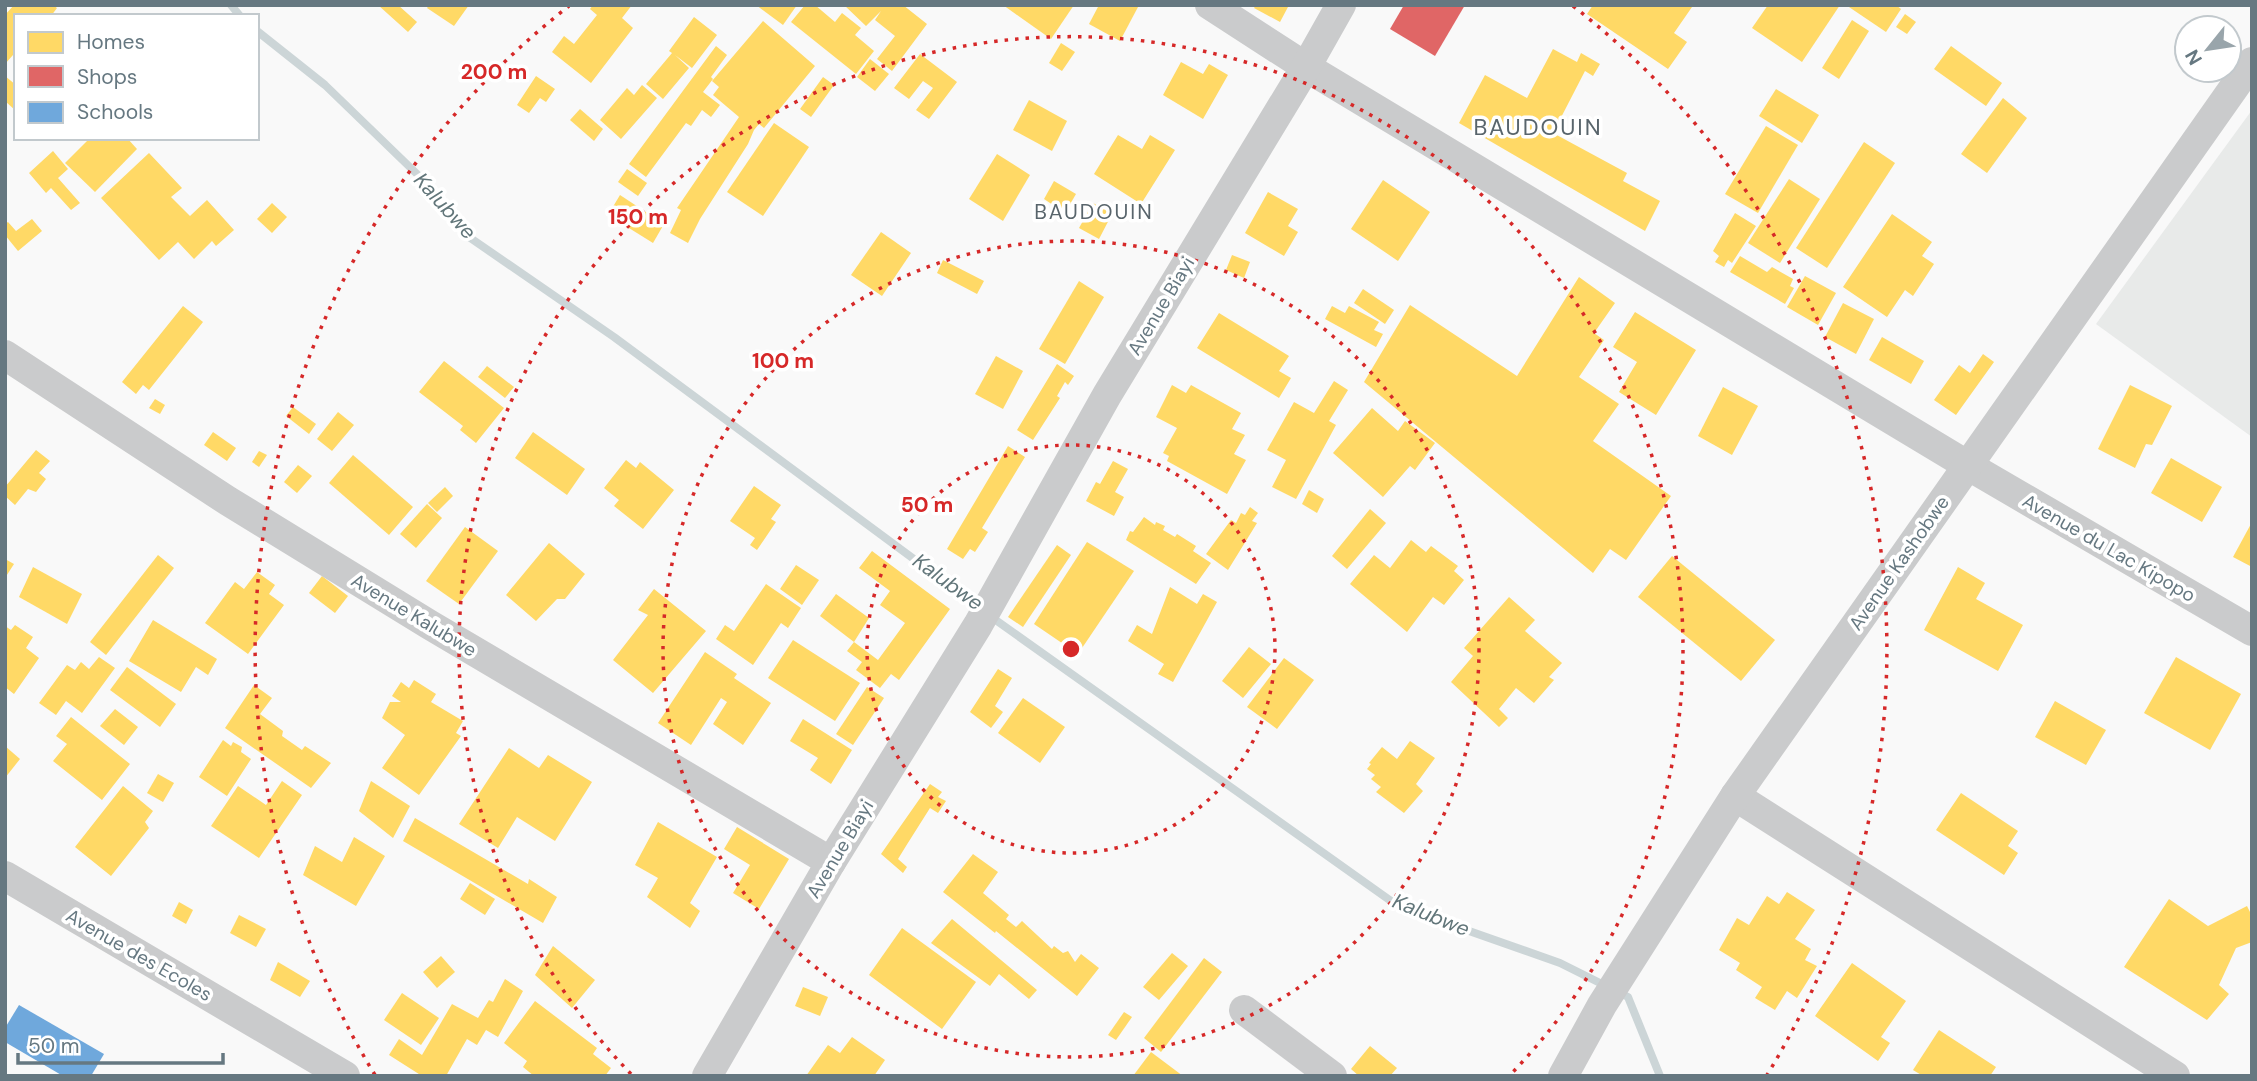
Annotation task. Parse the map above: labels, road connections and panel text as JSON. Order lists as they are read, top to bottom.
{
  "streets": {
    "street": [
      "Avenue Biayi",
      "Avenue du Lac Kipopo",
      "Avenue Kashobwe",
      "Avenue Kalubwe",
      "Avenue des Ecoles"
    ]
  },
  "crossings": [
    ["Avenue Biayi", "Avenue du Lac Kipopo"],
    ["Avenue Biayi", "Avenue Kalubwe"],
    ["Avenue du Lac Kipopo", "Avenue Kashobwe"]
  ],
  "districts": ["BAUDOUIN", "BAUDOUIN"],
  "water": ["Kalubwe"],
  "legend": ["Homes", "Shops", "Schools"],
  "scale_bar": "50 m",
  "north": "bottom left",
  "rings": [
    "200 m",
    "150 m",
    "100 m",
    "50 m"
  ]
}
